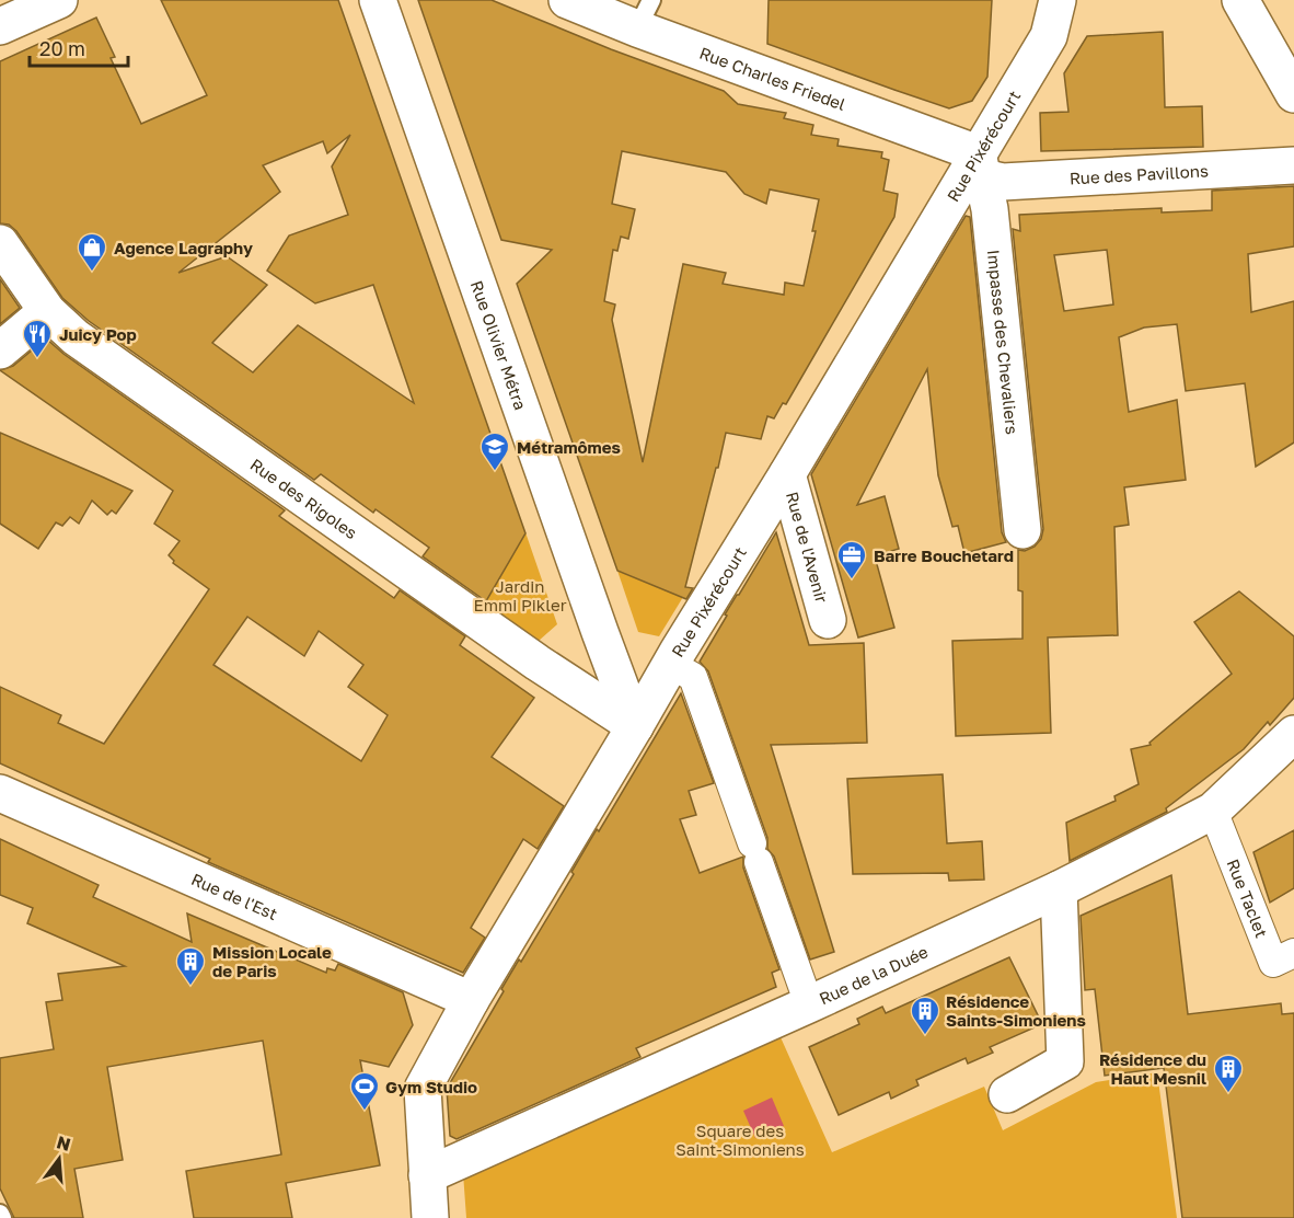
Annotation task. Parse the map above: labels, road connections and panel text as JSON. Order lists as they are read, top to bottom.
{
  "streets": {
    "street": [
      "Rue Charles Friedel",
      "Rue Pixérécourt",
      "Rue des Pavillons",
      "Impasse des Chevaliers",
      "Rue Olivier Métra",
      "Rue des Rigoles",
      "Rue de l'Avenir",
      "Rue de l'Est",
      "Rue Taclet",
      "Rue de la Duée"
    ]
  },
  "crossings": [
    ["Rue Charles Friedel", "Rue Pixérécourt"],
    ["Rue Charles Friedel", "Rue des Pavillons"],
    ["Rue Charles Friedel", "Impasse des Chevaliers"],
    ["Rue Pixérécourt", "Rue des Pavillons"],
    ["Rue Pixérécourt", "Impasse des Chevaliers"],
    ["Rue Pixérécourt", "Rue Olivier Métra"],
    ["Rue Pixérécourt", "Rue des Rigoles"],
    ["Rue Pixérécourt", "Rue de l'Avenir"],
    ["Rue Pixérécourt", "Rue de l'Est"],
    ["Rue Pixérécourt", "Rue de la Duée"],
    ["Rue des Pavillons", "Impasse des Chevaliers"],
    ["Rue Olivier Métra", "Rue des Rigoles"],
    ["Rue Taclet", "Rue de la Duée"]
  ],
  "parks": ["Jardin Emmi Pikler", "Square des Saint-Simoniens"],
  "places": {
    "shop": ["Agence Lagraphy"],
    "restaurant": ["Juicy Pop"],
    "school or university": ["Métramômes"],
    "office": ["Barre Bouchetard"],
    "building": ["Mission Locale de Paris", "Résidence Saints-Simoniens", "Résidence du Haut Mesnil"],
    "sports": ["Gym Studio"]
  },
  "scale_bar": "20 m",
  "north": "top"
}
